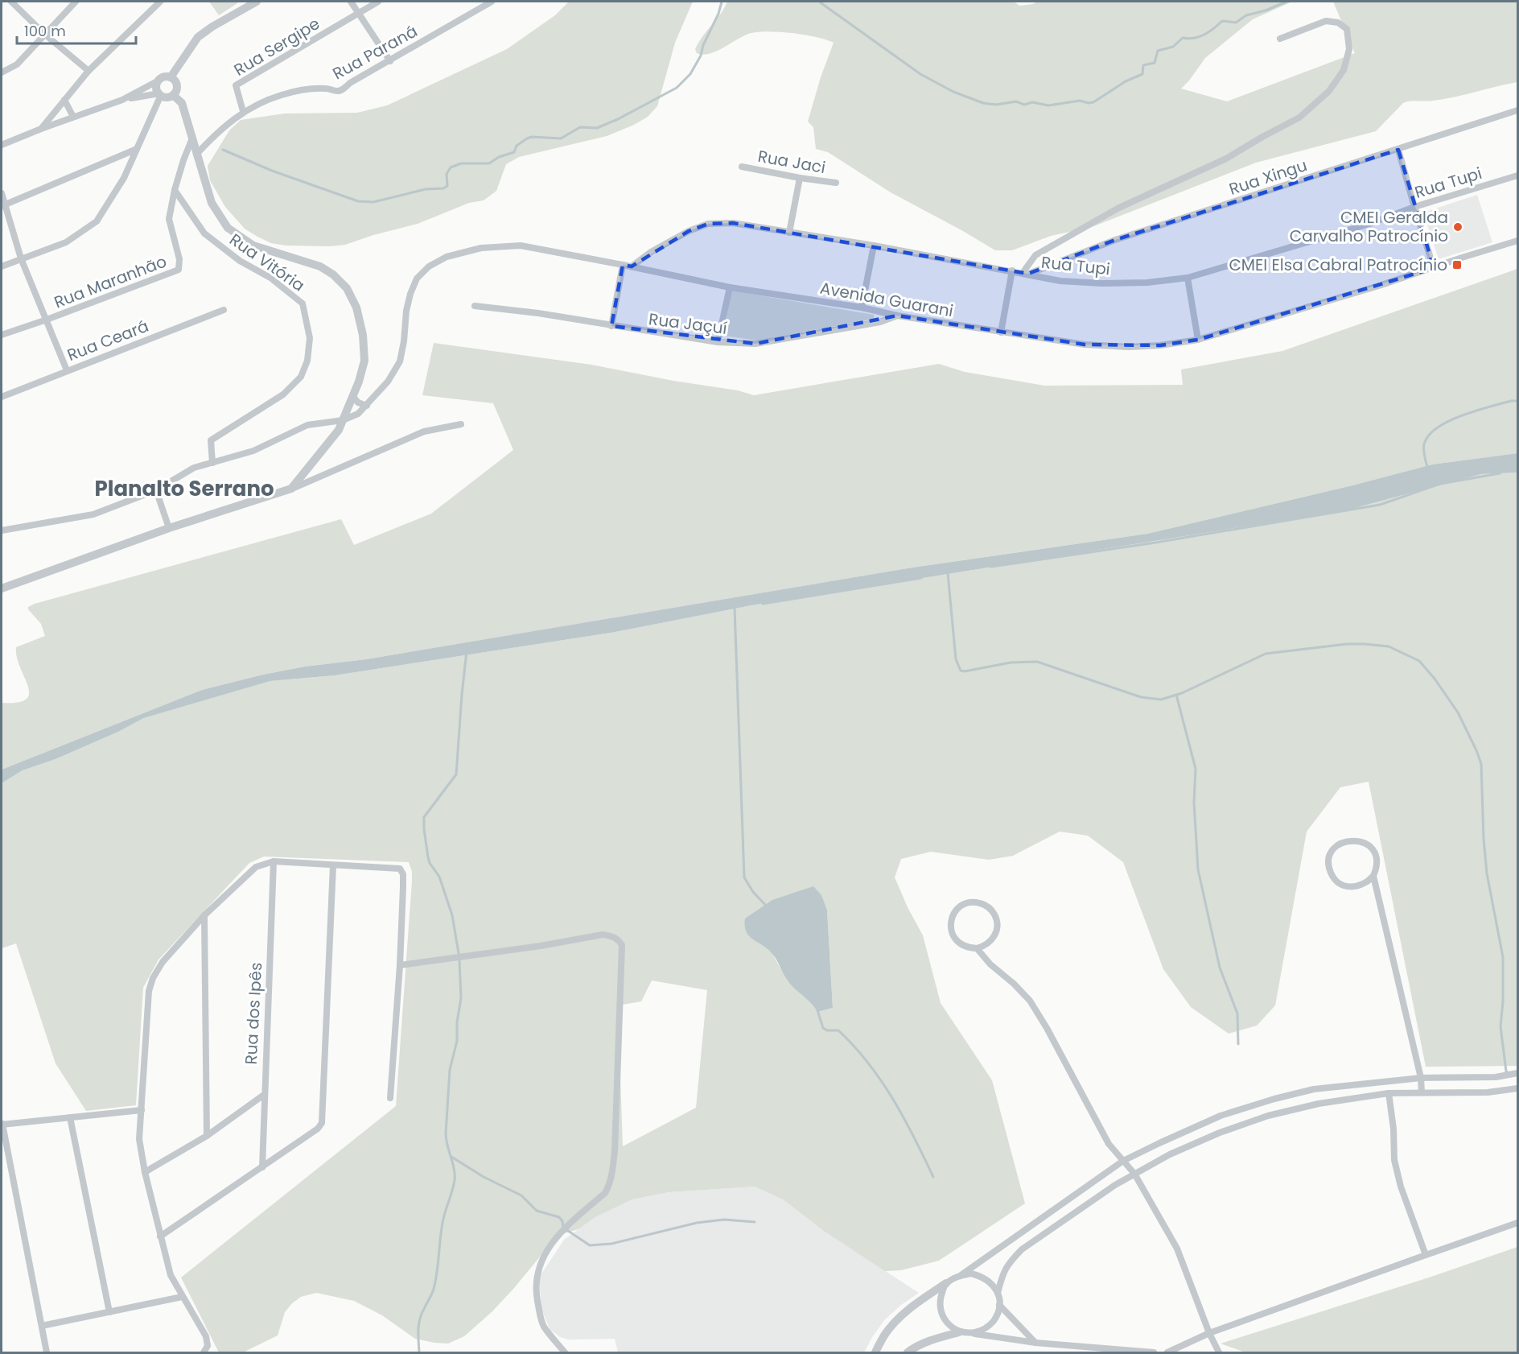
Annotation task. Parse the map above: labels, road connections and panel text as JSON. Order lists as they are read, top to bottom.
{
  "streets": {
    "street": [
      "Rua Sergipe",
      "Rua Paraná",
      "Rua Jaci",
      "Rua Xingu",
      "Rua Tupi",
      "Rua Vitória",
      "Rua Maranhão",
      "Avenida Guarani",
      "Rua Jaçuí",
      "Rua Ceará",
      "Rua dos Ipês"
    ]
  },
  "crossings": [
    ["Rua Sergipe", "Rua Paraná"],
    ["Rua Xingu", "Rua Tupi"],
    ["Rua Tupi", "Avenida Guarani"],
    ["Rua Vitória", "Rua Maranhão"],
    ["Avenida Guarani", "Rua Jaçuí"]
  ],
  "districts": ["Planalto Serrano"],
  "places": {
    "other": ["CMEI Geralda Carvalho Patrocínio"],
    "transit": ["CMEI Elsa Cabral Patrocínio"]
  },
  "scale_bar": "100 m"
}
